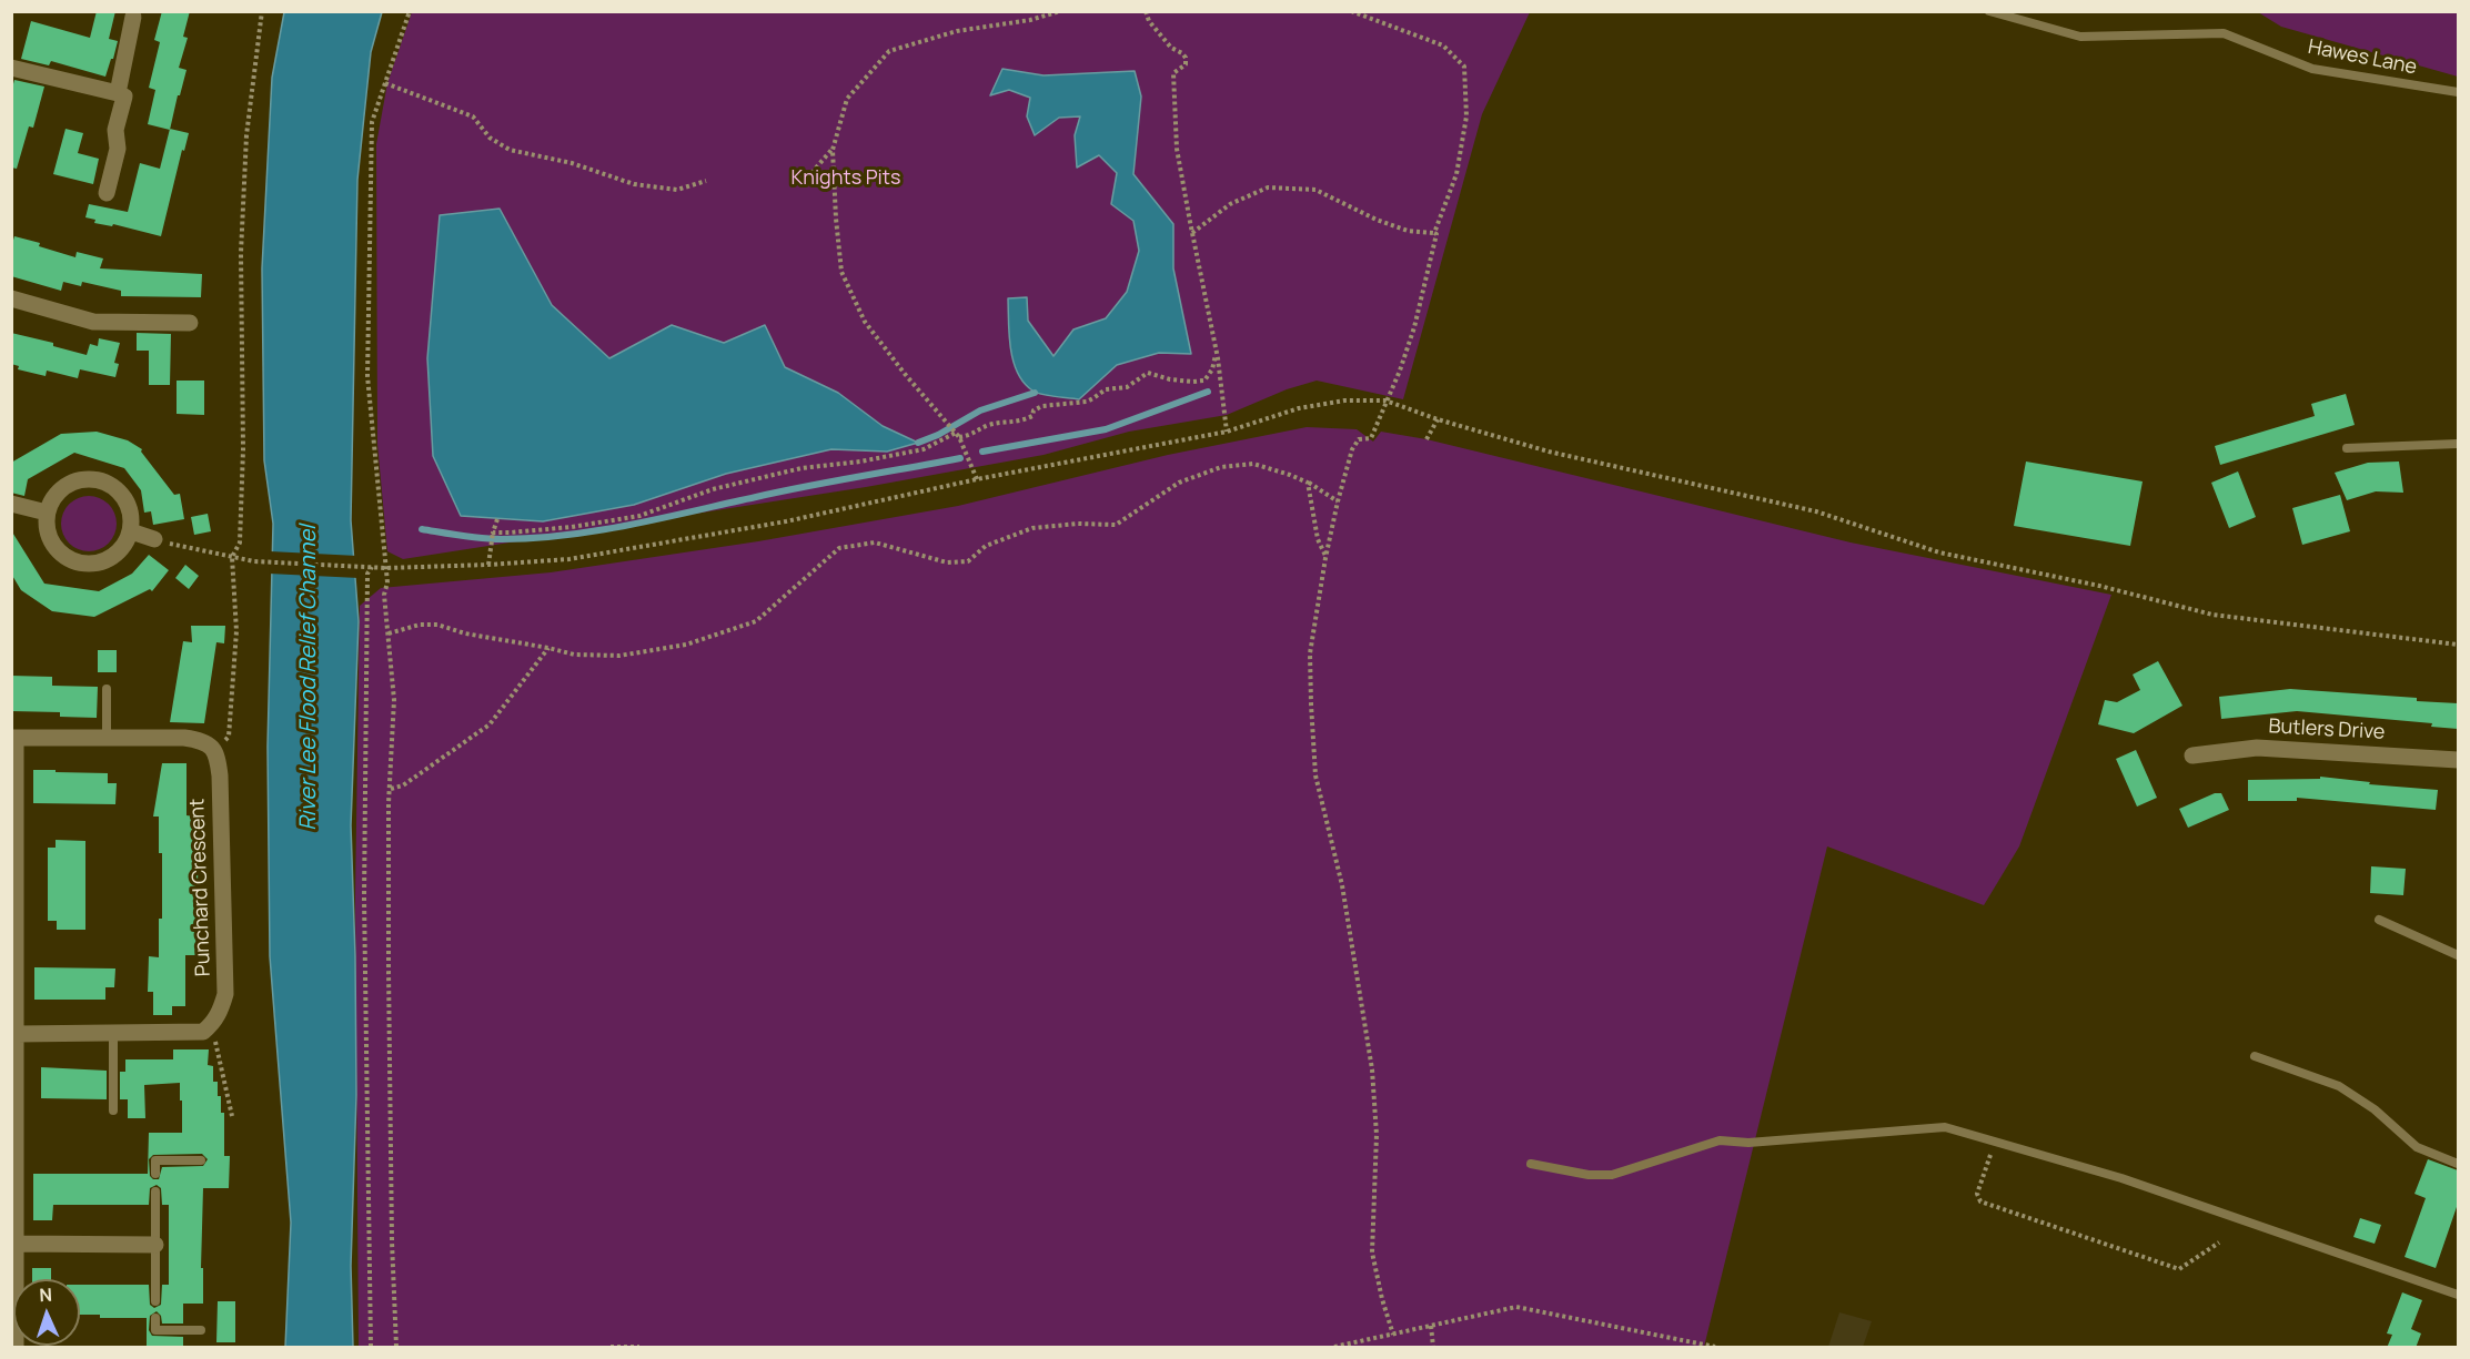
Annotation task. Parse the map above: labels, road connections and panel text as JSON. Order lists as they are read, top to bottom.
{
  "streets": {
    "street": ["Butlers Drive", "Punchard Crescent"],
    "lane": ["Hawes Lane"]
  },
  "water": ["River Lee Flood Relief Channel"],
  "parks": ["Knights Pits"],
  "north": "top"
}
